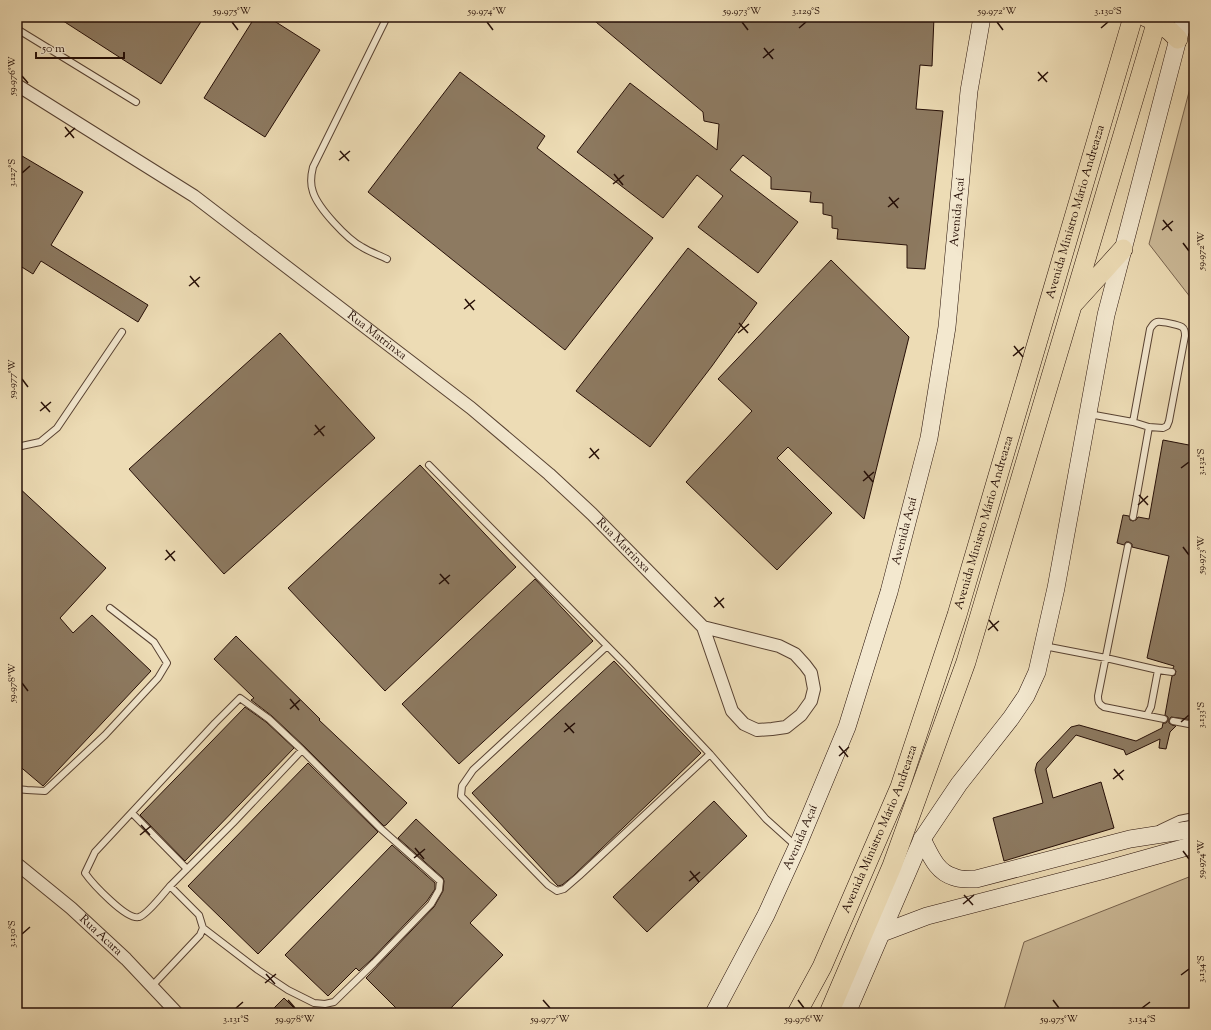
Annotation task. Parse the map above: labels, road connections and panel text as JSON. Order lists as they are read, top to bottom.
{
  "streets": {
    "main road": ["Avenida Ministro Mário Andreazza"],
    "street": ["Avenida Açaí", "Rua Matrinxa", "Rua Acara"]
  },
  "scale_bar": "50 m",
  "coordinates": [
    "59.975°W",
    "59.974°W",
    "59.973°W",
    "3.129°S",
    "59.972°W",
    "3.130°S",
    "59.976°W",
    "3.127°S",
    "59.977°W",
    "3.132°S",
    "59.978°W",
    "3.133°S",
    "3.134°S",
    "3.131°S"
  ]
}
